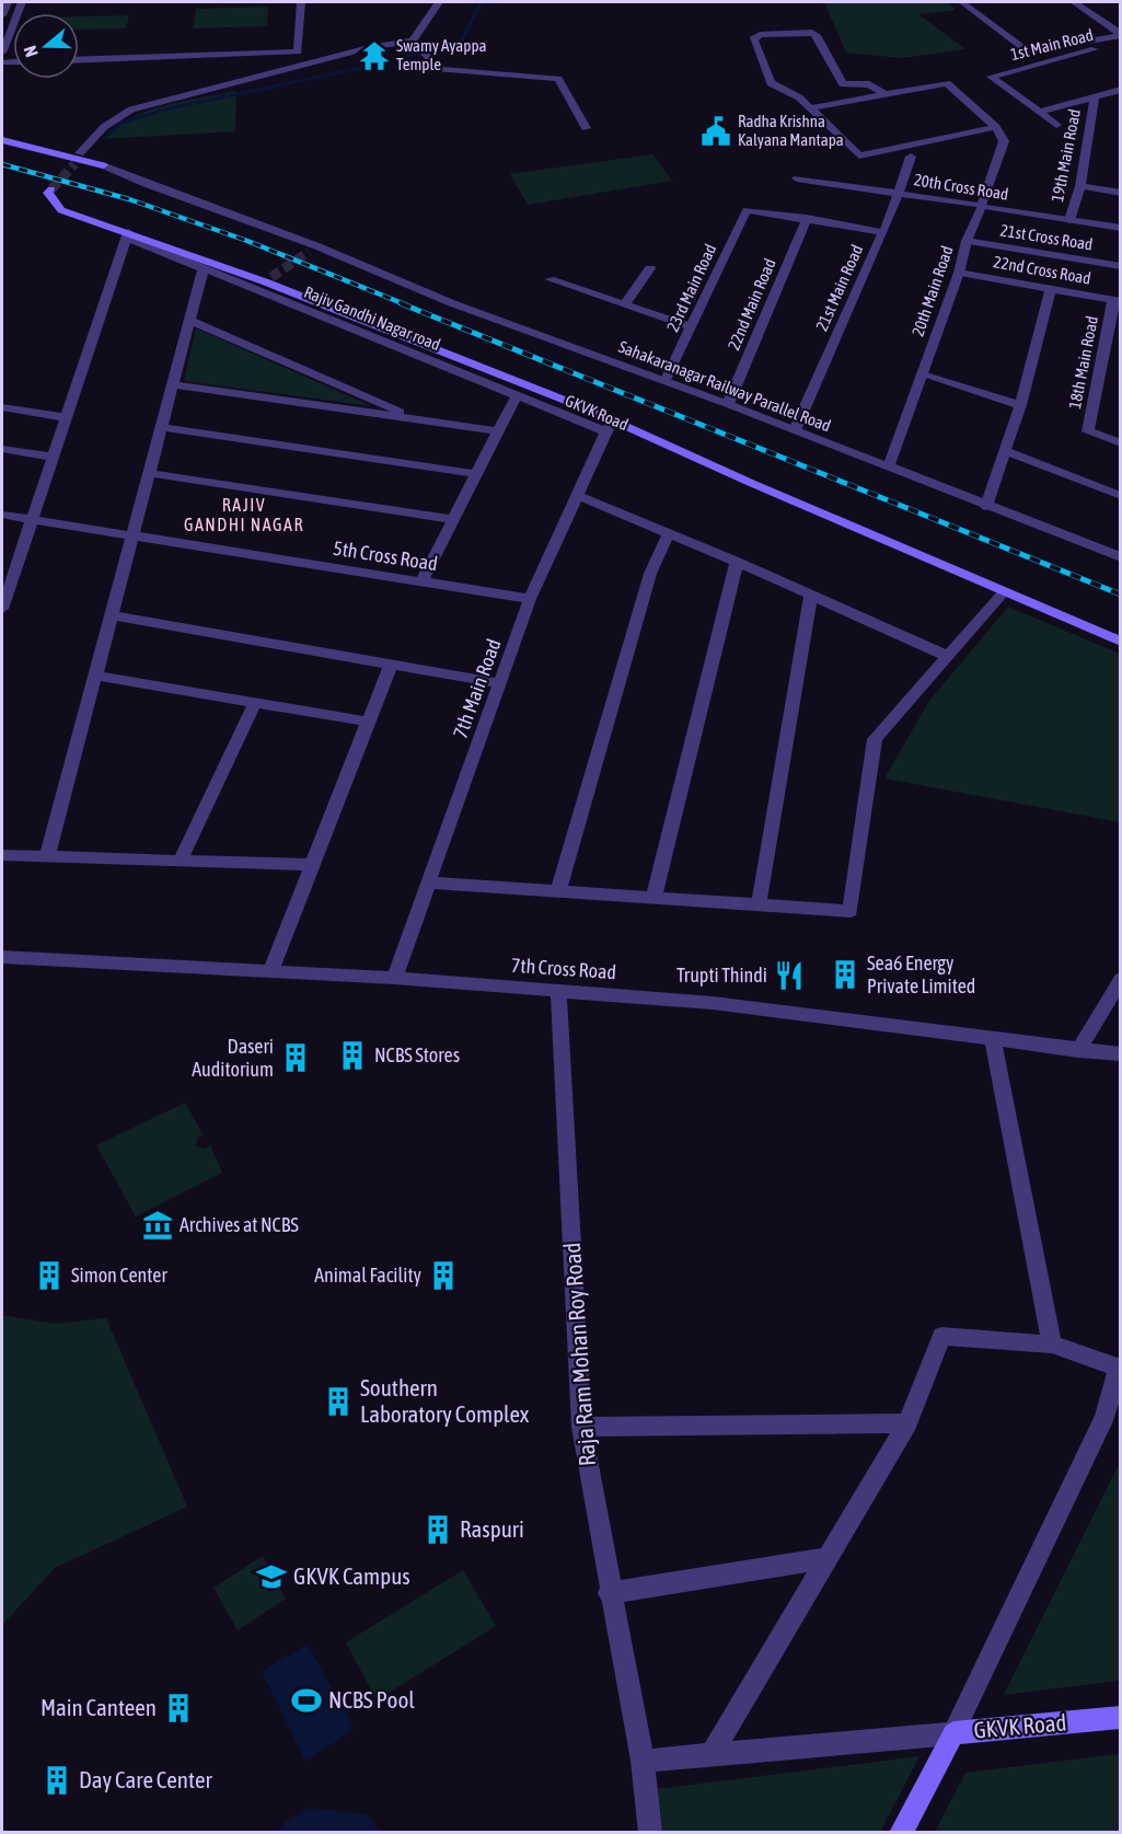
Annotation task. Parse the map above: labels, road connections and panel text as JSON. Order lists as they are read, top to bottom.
{
  "streets": {
    "main road": ["GKVK Road"],
    "street": [
      "1st Main Road",
      "19th Main Road",
      "20th Cross Road",
      "21st Cross Road",
      "22nd Cross Road",
      "23rd Main Road",
      "21st Main Road",
      "20th Main Road",
      "22nd Main Road",
      "Rajiv Gandhi Nagar road",
      "18th Main Road",
      "Sahakaranagar Railway Parallel Road",
      "5th Cross Road",
      "7th Main Road",
      "7th Cross Road",
      "Raja Ram Mohan Roy Road"
    ]
  },
  "crossings": [
    ["19th Main Road", "20th Cross Road"],
    ["20th Cross Road", "21st Main Road"],
    ["20th Cross Road", "20th Main Road"],
    ["21st Cross Road", "20th Main Road"],
    ["22nd Cross Road", "20th Main Road"],
    ["22nd Cross Road", "18th Main Road"],
    ["23rd Main Road", "22nd Main Road"],
    ["23rd Main Road", "Sahakaranagar Railway Parallel Road"],
    ["21st Main Road", "Sahakaranagar Railway Parallel Road"],
    ["20th Main Road", "Sahakaranagar Railway Parallel Road"],
    ["22nd Main Road", "Sahakaranagar Railway Parallel Road"],
    ["Rajiv Gandhi Nagar road", "GKVK Road"],
    ["Rajiv Gandhi Nagar road", "7th Main Road"],
    ["GKVK Road", "7th Main Road"],
    ["5th Cross Road", "7th Main Road"],
    ["7th Main Road", "7th Cross Road"],
    ["7th Cross Road", "Raja Ram Mohan Roy Road"]
  ],
  "districts": ["RAJIV GANDHI NAGAR"],
  "places": {
    "temple": ["Swamy Ayappa Temple"],
    "public building": ["Radha Krishna Kalyana Mantapa"],
    "building": [
      "Sea6 Energy Private Limited",
      "NCBS Stores",
      "Daseri Auditorium",
      "Simon Center",
      "Animal Facility",
      "Southern Laboratory Complex",
      "Raspuri",
      "Main Canteen",
      "Day Care Center"
    ],
    "restaurant": ["Trupti Thindi"],
    "museum": ["Archives at NCBS"],
    "school or university": ["GKVK Campus"],
    "sports": ["NCBS Pool"]
  },
  "north": "left"
}
